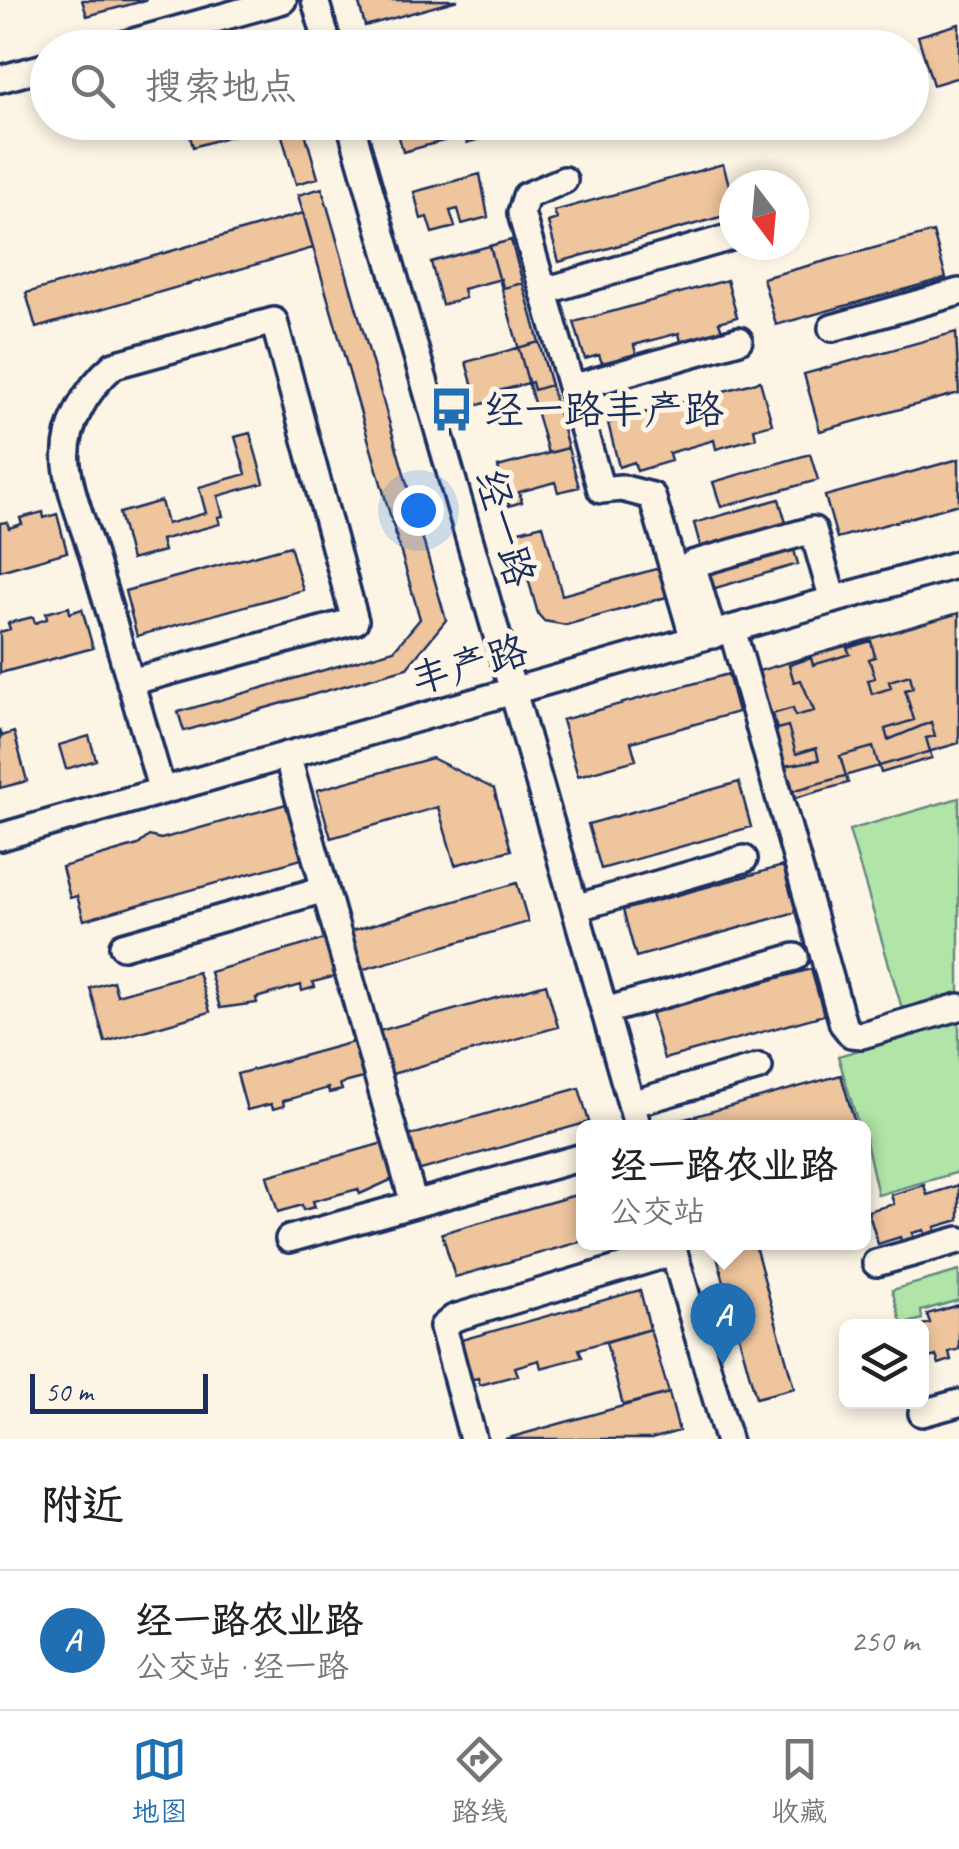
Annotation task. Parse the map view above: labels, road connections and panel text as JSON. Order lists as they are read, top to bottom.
{
  "streets": {
    "street": ["经一路", "丰产路"]
  },
  "crossings": [
    ["经一路", "丰产路"]
  ],
  "places": {
    "bus stop": ["经一路丰产路"]
  },
  "scale_bar": "50 m",
  "north": "bottom",
  "page": {
    "search": "搜索地点",
    "popup": ["经一路农业路", "公交站"],
    "pins": "A",
    "scale": "50 m",
    "heading": "附近",
    "list": [
      {
        "mark": "A",
        "name": "经一路农业路",
        "note": "公交站 · 经一路",
        "value": "250 m"
      }
    ],
    "nav": ["地图", "路线", "收藏"]
  }
}
